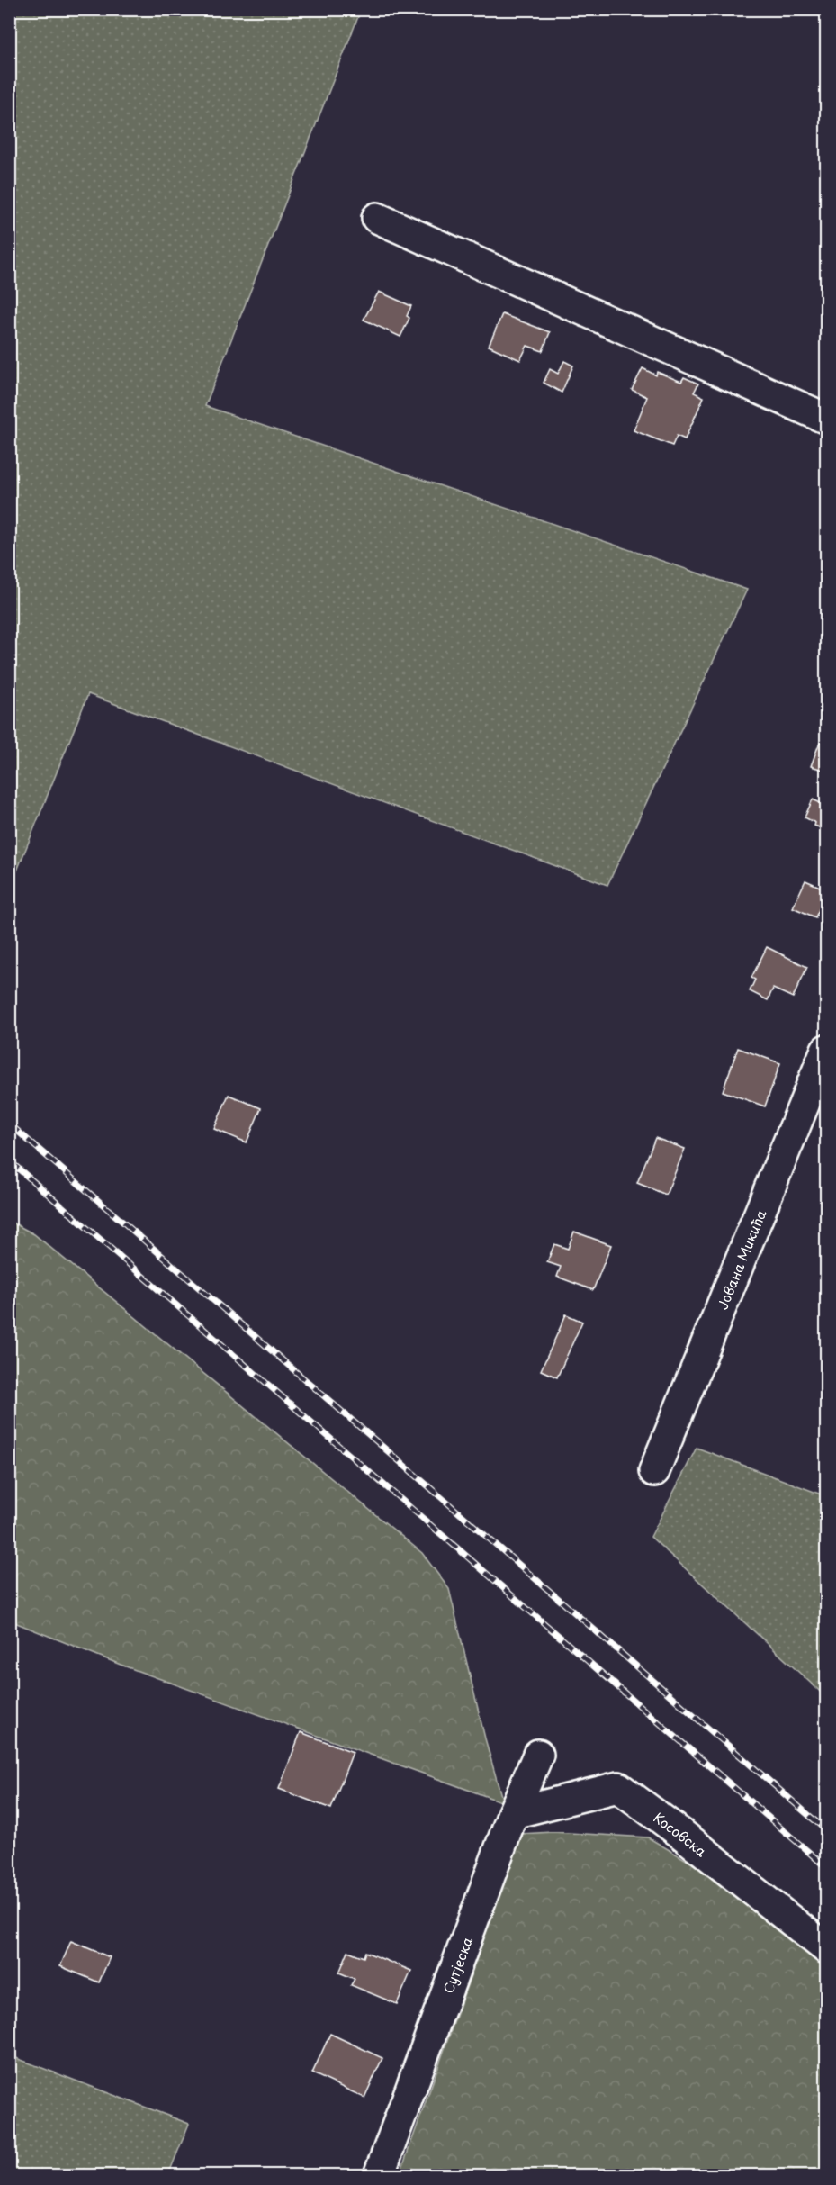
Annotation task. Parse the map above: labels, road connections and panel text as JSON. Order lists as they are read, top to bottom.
{
  "streets": {
    "street": ["Јована Микића", "Косовска", "Сутјеска"]
  },
  "crossings": [
    ["Косовска", "Сутјеска"]
  ]
}
